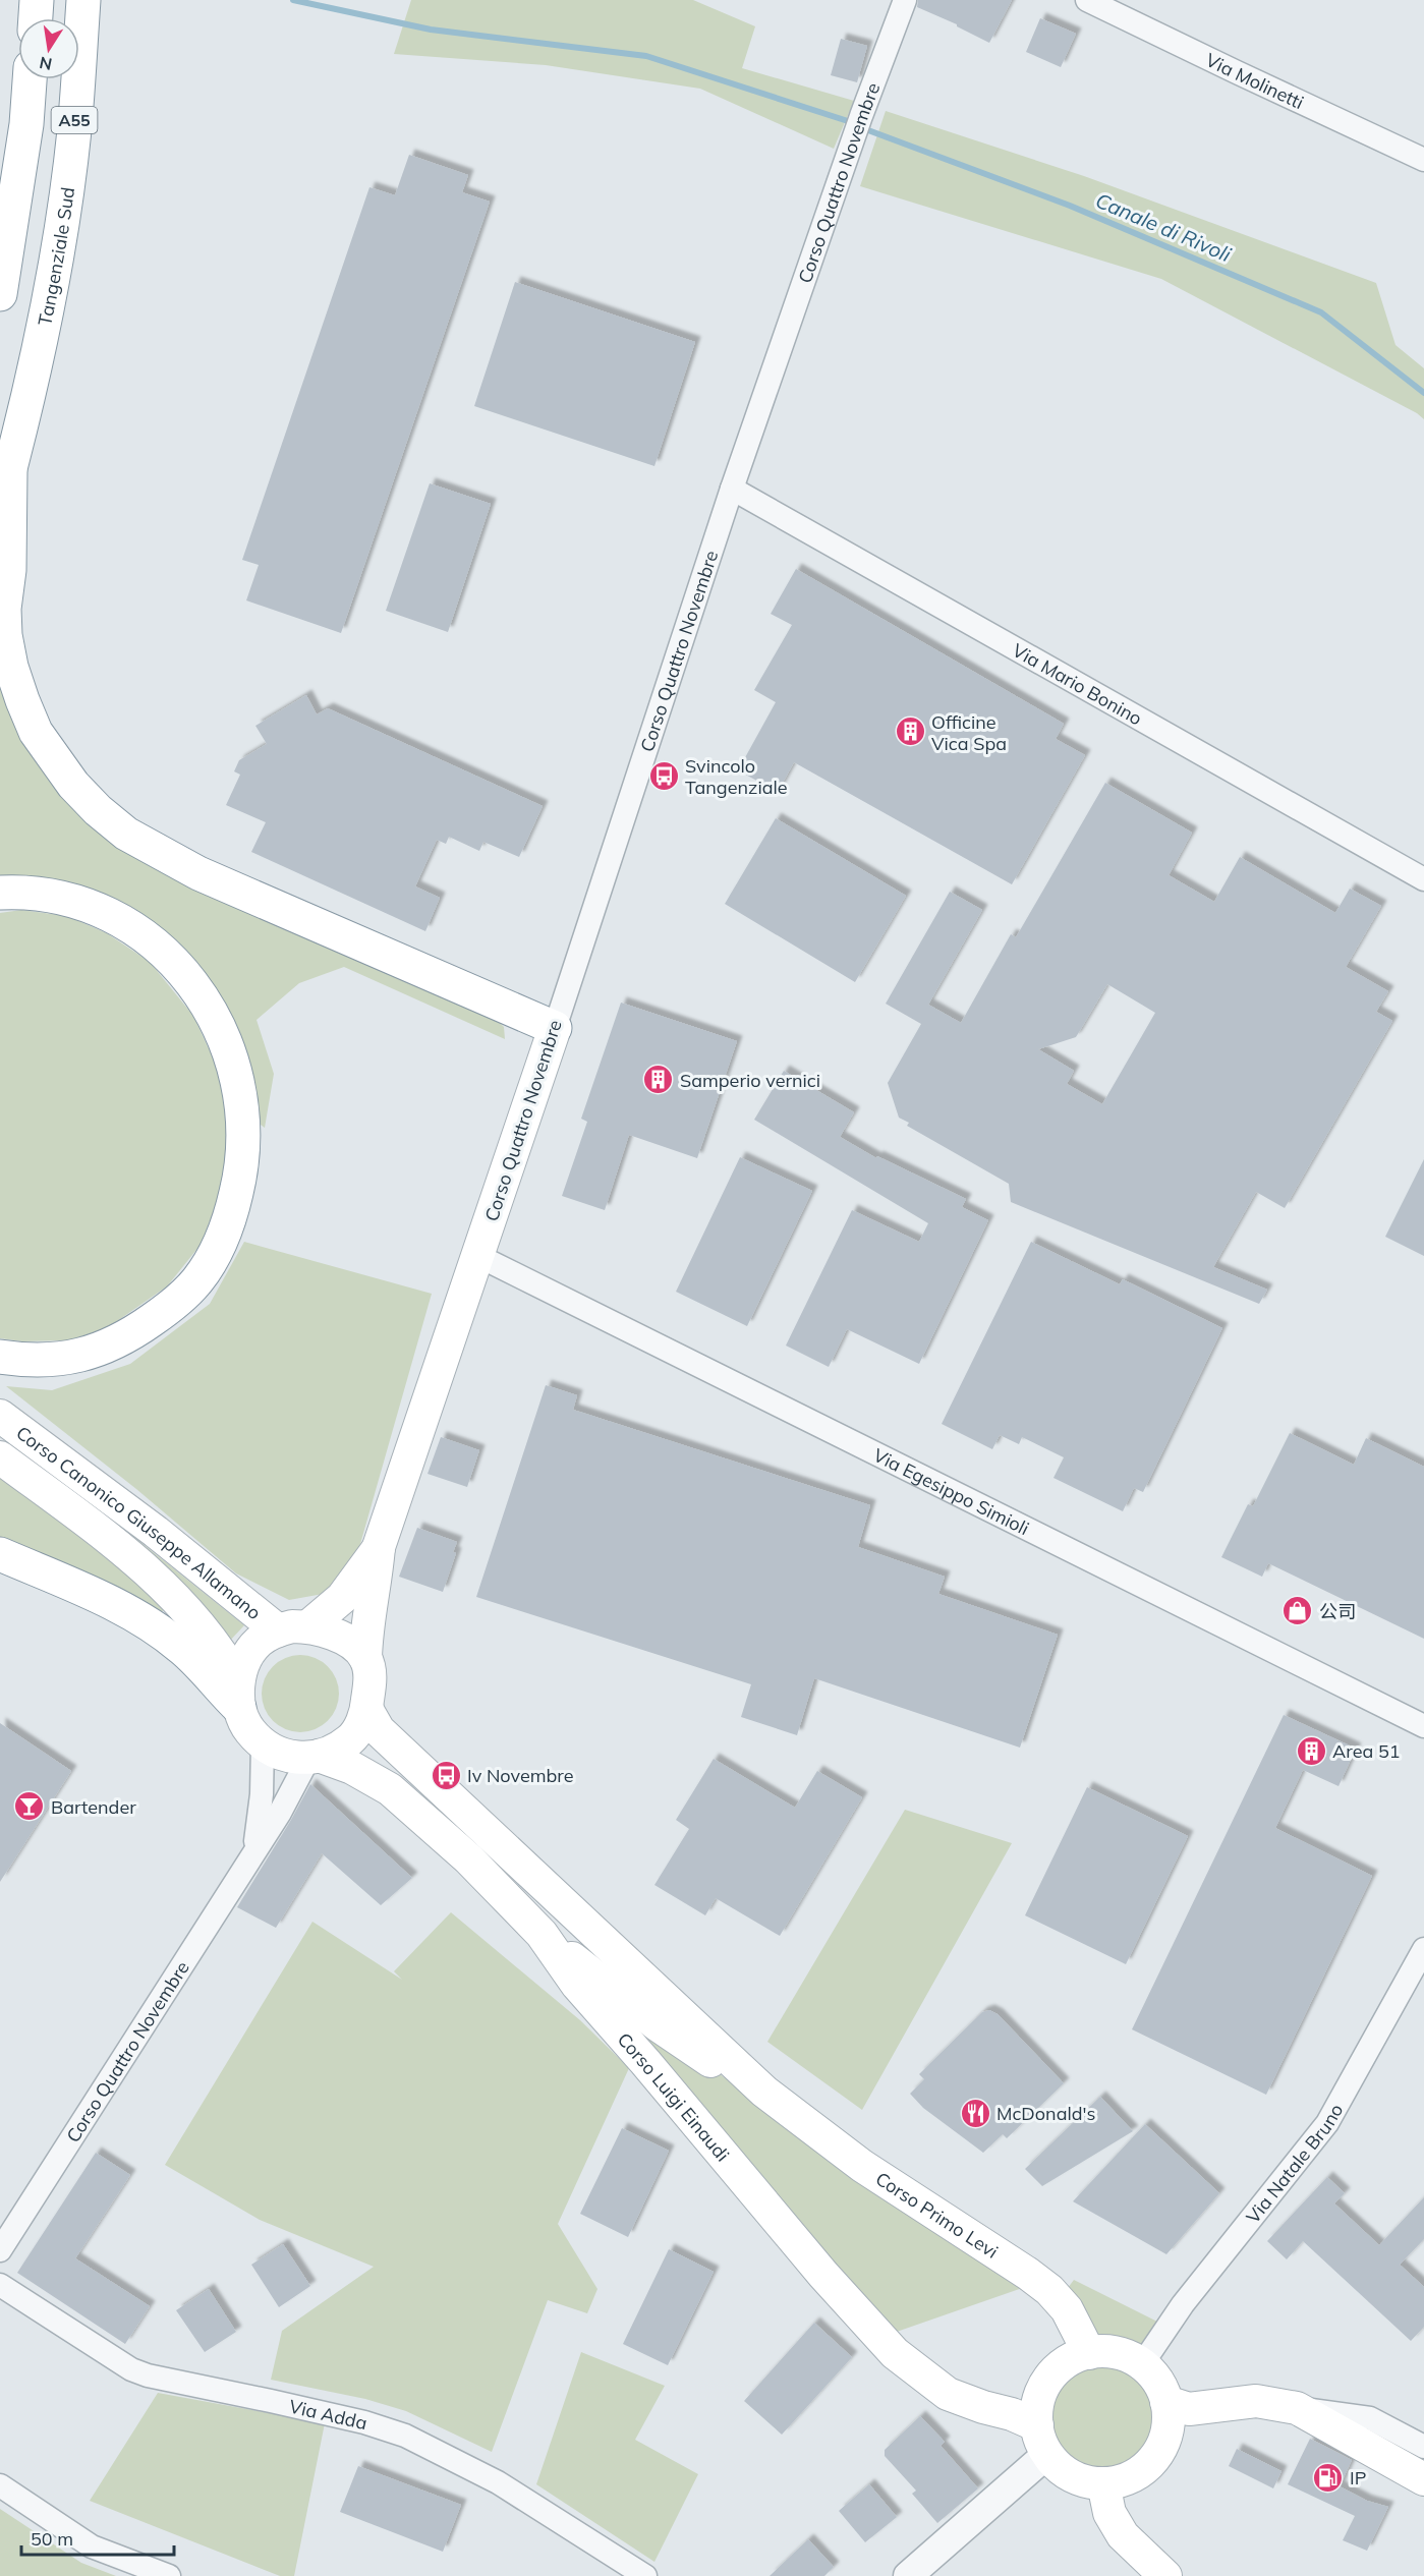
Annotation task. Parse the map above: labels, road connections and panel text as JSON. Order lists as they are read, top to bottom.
{
  "streets": {
    "highway": ["A55", "Tangenziale Sud"],
    "main road": [
      "Corso Quattro Novembre",
      "Corso Canonico Giuseppe Allamano",
      "Corso Luigi Einaudi",
      "Corso Primo Levi"
    ],
    "street": [
      "Via Molinetti",
      "Via Mario Bonino",
      "Via Egesippo Simioli",
      "Via Natale Bruno",
      "Via Adda"
    ]
  },
  "crossings": [
    ["Corso Quattro Novembre", "Via Mario Bonino"],
    ["Corso Quattro Novembre", "Via Egesippo Simioli"],
    ["Corso Quattro Novembre", "Corso Canonico Giuseppe Allamano"],
    ["Corso Quattro Novembre", "Corso Luigi Einaudi"],
    ["Corso Quattro Novembre", "Corso Primo Levi"],
    ["Corso Canonico Giuseppe Allamano", "Corso Luigi Einaudi"],
    ["Corso Canonico Giuseppe Allamano", "Corso Primo Levi"],
    ["Corso Luigi Einaudi", "Via Natale Bruno"],
    ["Corso Luigi Einaudi", "Corso Primo Levi"],
    ["Via Natale Bruno", "Corso Primo Levi"]
  ],
  "water": ["Canale di Rivoli"],
  "places": {
    "building": ["Officine Vica Spa", "Samperio vernici", "Area 51"],
    "bus stop": ["Svincolo Tangenziale", "Iv Novembre"],
    "shop": ["公司"],
    "bar": ["Bartender"],
    "restaurant": ["McDonald's"],
    "fuel station": ["IP"]
  },
  "scale_bar": "50 m",
  "north": "bottom"
}
